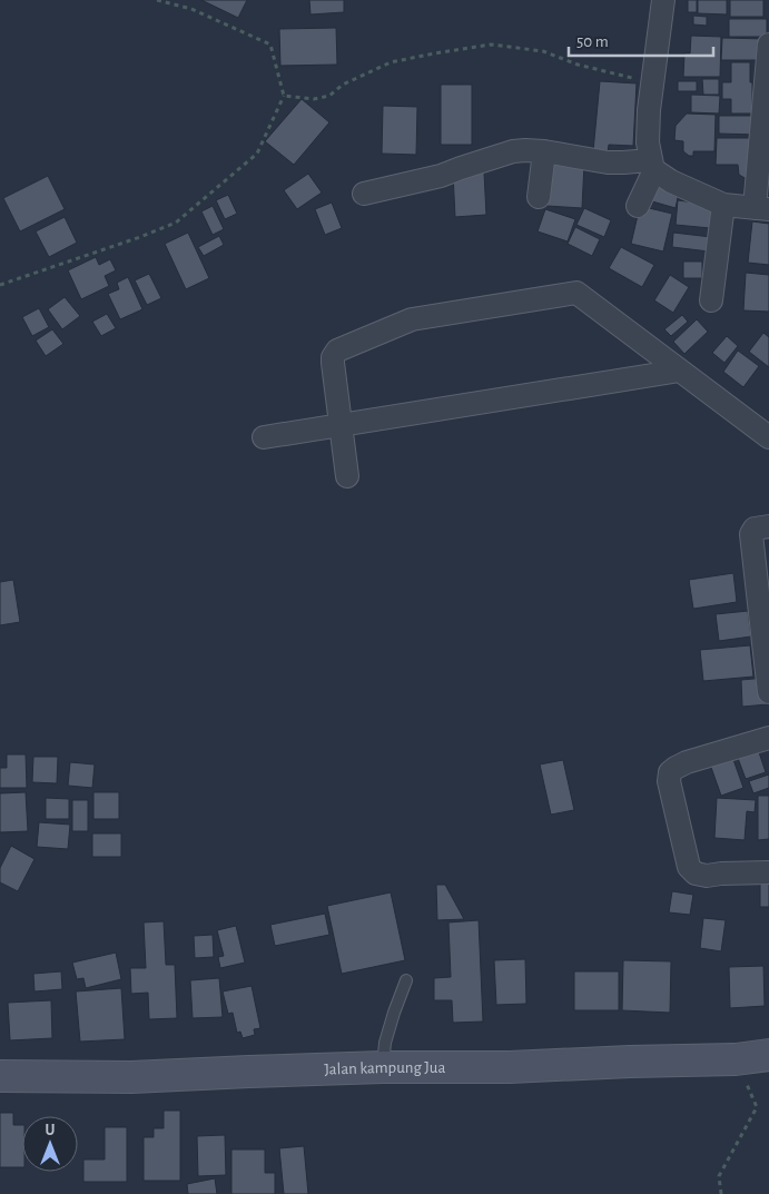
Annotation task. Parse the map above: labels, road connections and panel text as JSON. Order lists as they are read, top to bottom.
{
  "streets": {
    "street": ["Jalan kampung Jua"]
  },
  "scale_bar": "50 m",
  "north": "top"
}
